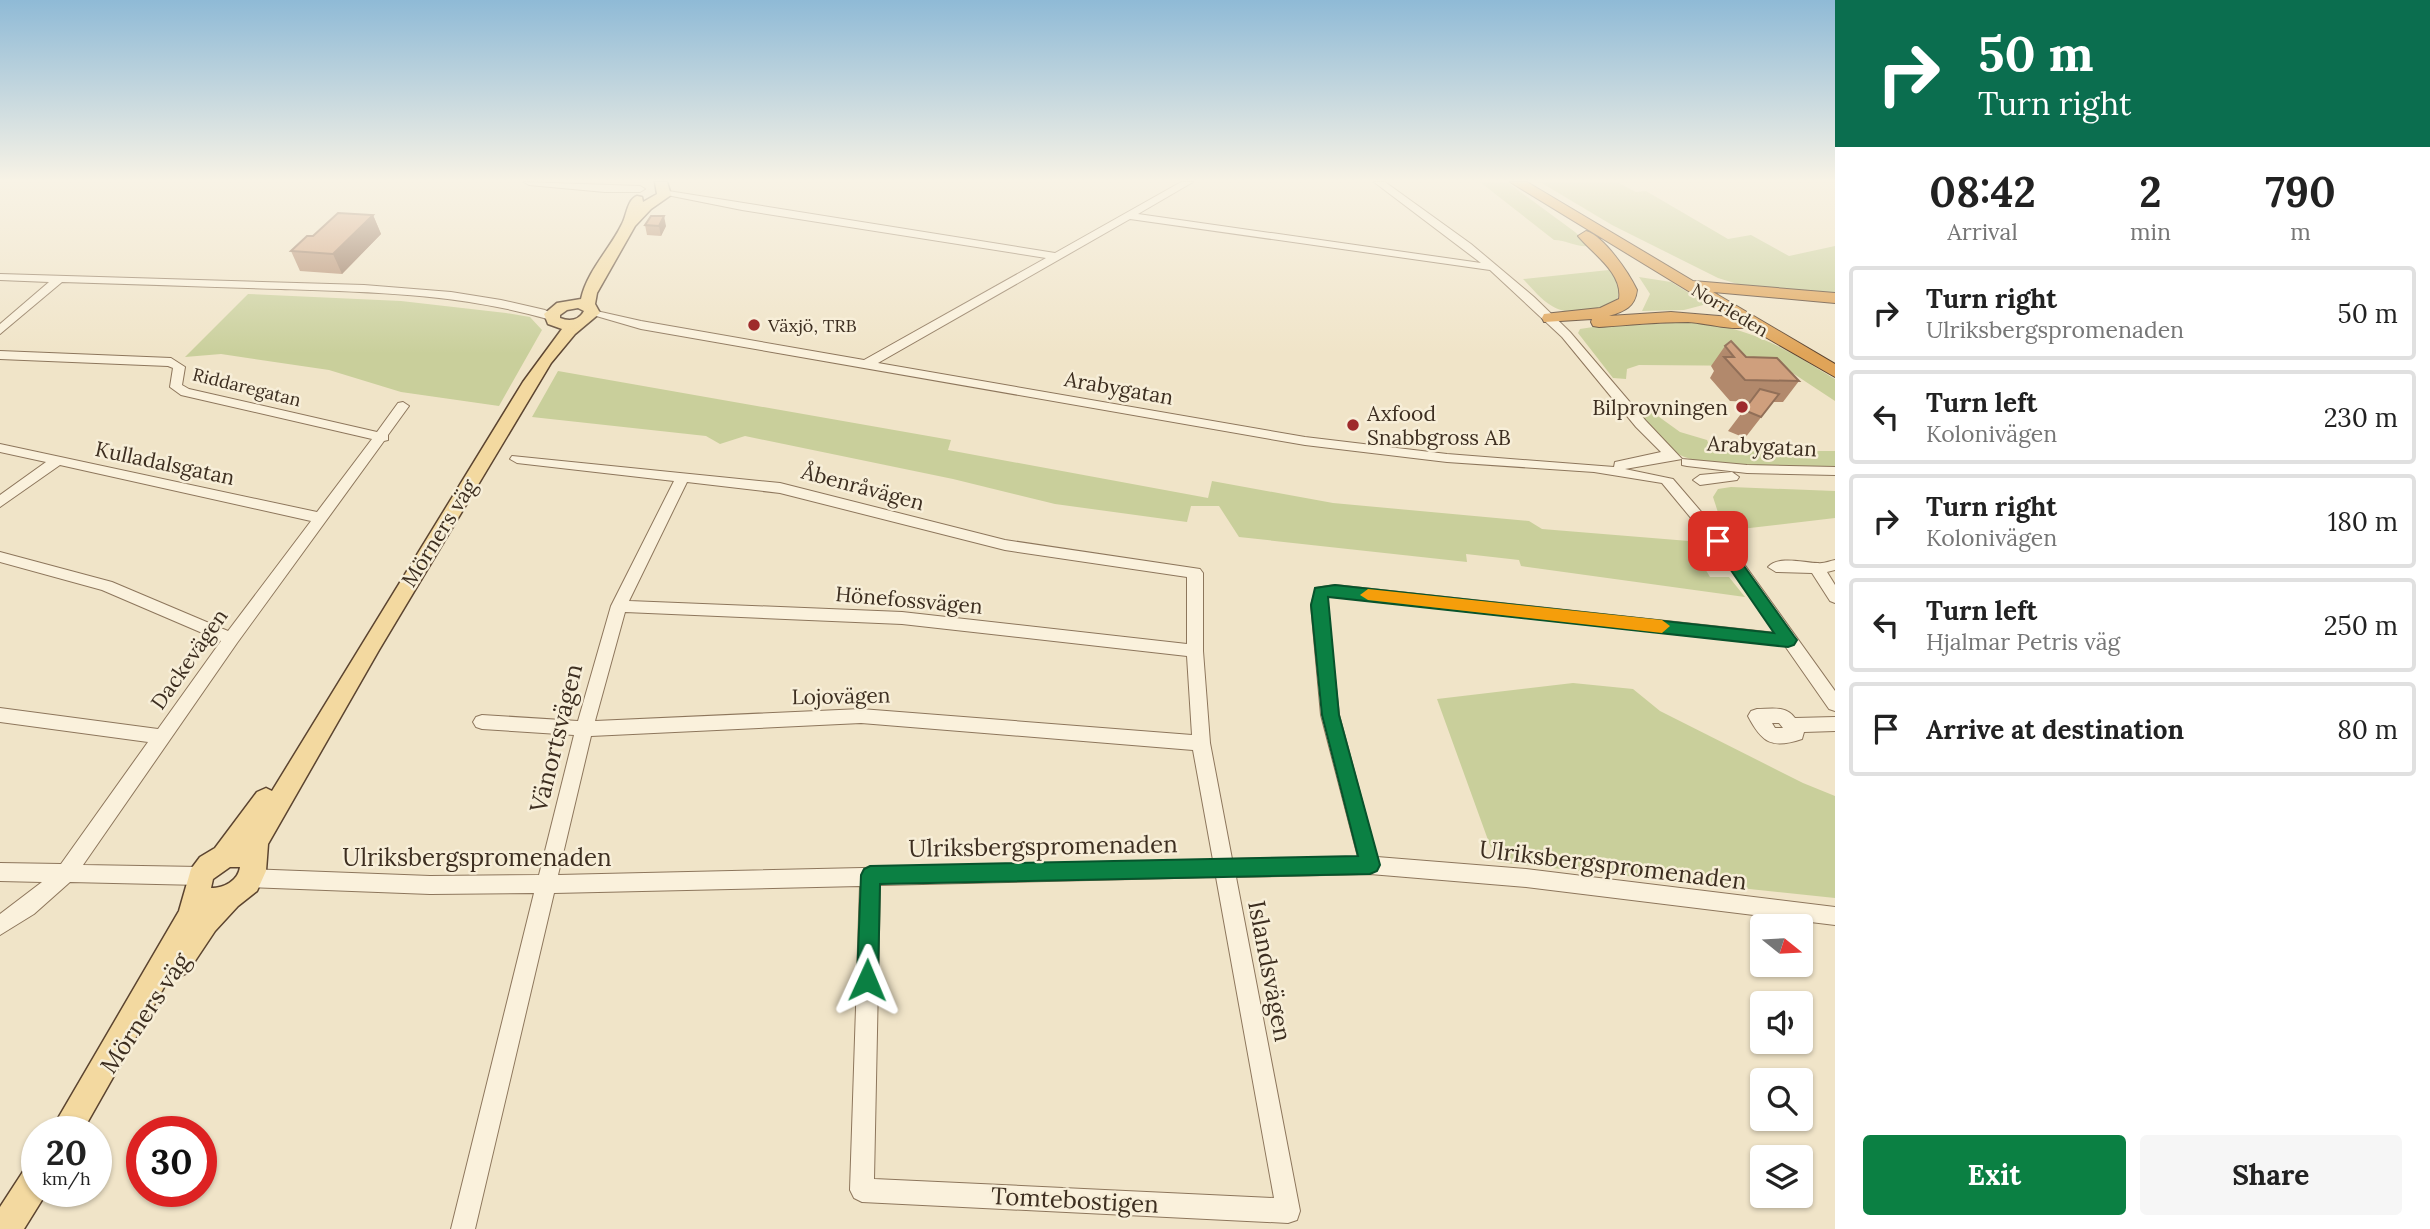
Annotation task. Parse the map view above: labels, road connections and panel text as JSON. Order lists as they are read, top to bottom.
{
  "streets": {
    "highway": ["Norrleden"],
    "main road": ["Mörners väg"],
    "street": [
      "Riddaregatan",
      "Arabygatan",
      "Kulladalsgatan",
      "Åbenråvägen",
      "Hönefossvägen",
      "Dackevägen",
      "Lojovägen",
      "Vänortsvägen",
      "Ulriksbergspromenaden",
      "Islandsvägen",
      "Tomtebostigen"
    ]
  },
  "crossings": [
    ["Riddaregatan", "Dackevägen"],
    ["Arabygatan", "Mörners väg"],
    ["Kulladalsgatan", "Dackevägen"],
    ["Åbenråvägen", "Vänortsvägen"],
    ["Åbenråvägen", "Islandsvägen"],
    ["Mörners väg", "Ulriksbergspromenaden"],
    ["Hönefossvägen", "Vänortsvägen"],
    ["Hönefossvägen", "Islandsvägen"],
    ["Lojovägen", "Vänortsvägen"],
    ["Lojovägen", "Islandsvägen"],
    ["Vänortsvägen", "Ulriksbergspromenaden"],
    ["Ulriksbergspromenaden", "Islandsvägen"],
    ["Ulriksbergspromenaden", "Tomtebostigen"],
    ["Islandsvägen", "Tomtebostigen"]
  ],
  "places": ["Växjö, TRB", "Bilprovningen", "Axfood Snabbgross AB"],
  "north": "right",
  "page": {
    "turn": ["50 m", "Turn right"],
    "eta": [
      "08:42",
      "Arrival",
      "2",
      "min",
      "790",
      "m"
    ],
    "list": [
      {
        "name": "Turn right",
        "note": "Ulriksbergspromenaden",
        "value": "50 m"
      },
      {
        "name": "Turn left",
        "note": "Kolonivägen",
        "value": "230 m"
      },
      {
        "name": "Turn right",
        "note": "Kolonivägen",
        "value": "180 m"
      },
      {
        "name": "Turn left",
        "note": "Hjalmar Petris väg",
        "value": "250 m"
      },
      {
        "name": "Arrive at destination",
        "value": "80 m"
      }
    ],
    "speed": "20 km/h",
    "limit": "30",
    "buttons": ["Exit", "Share"]
  }
}
